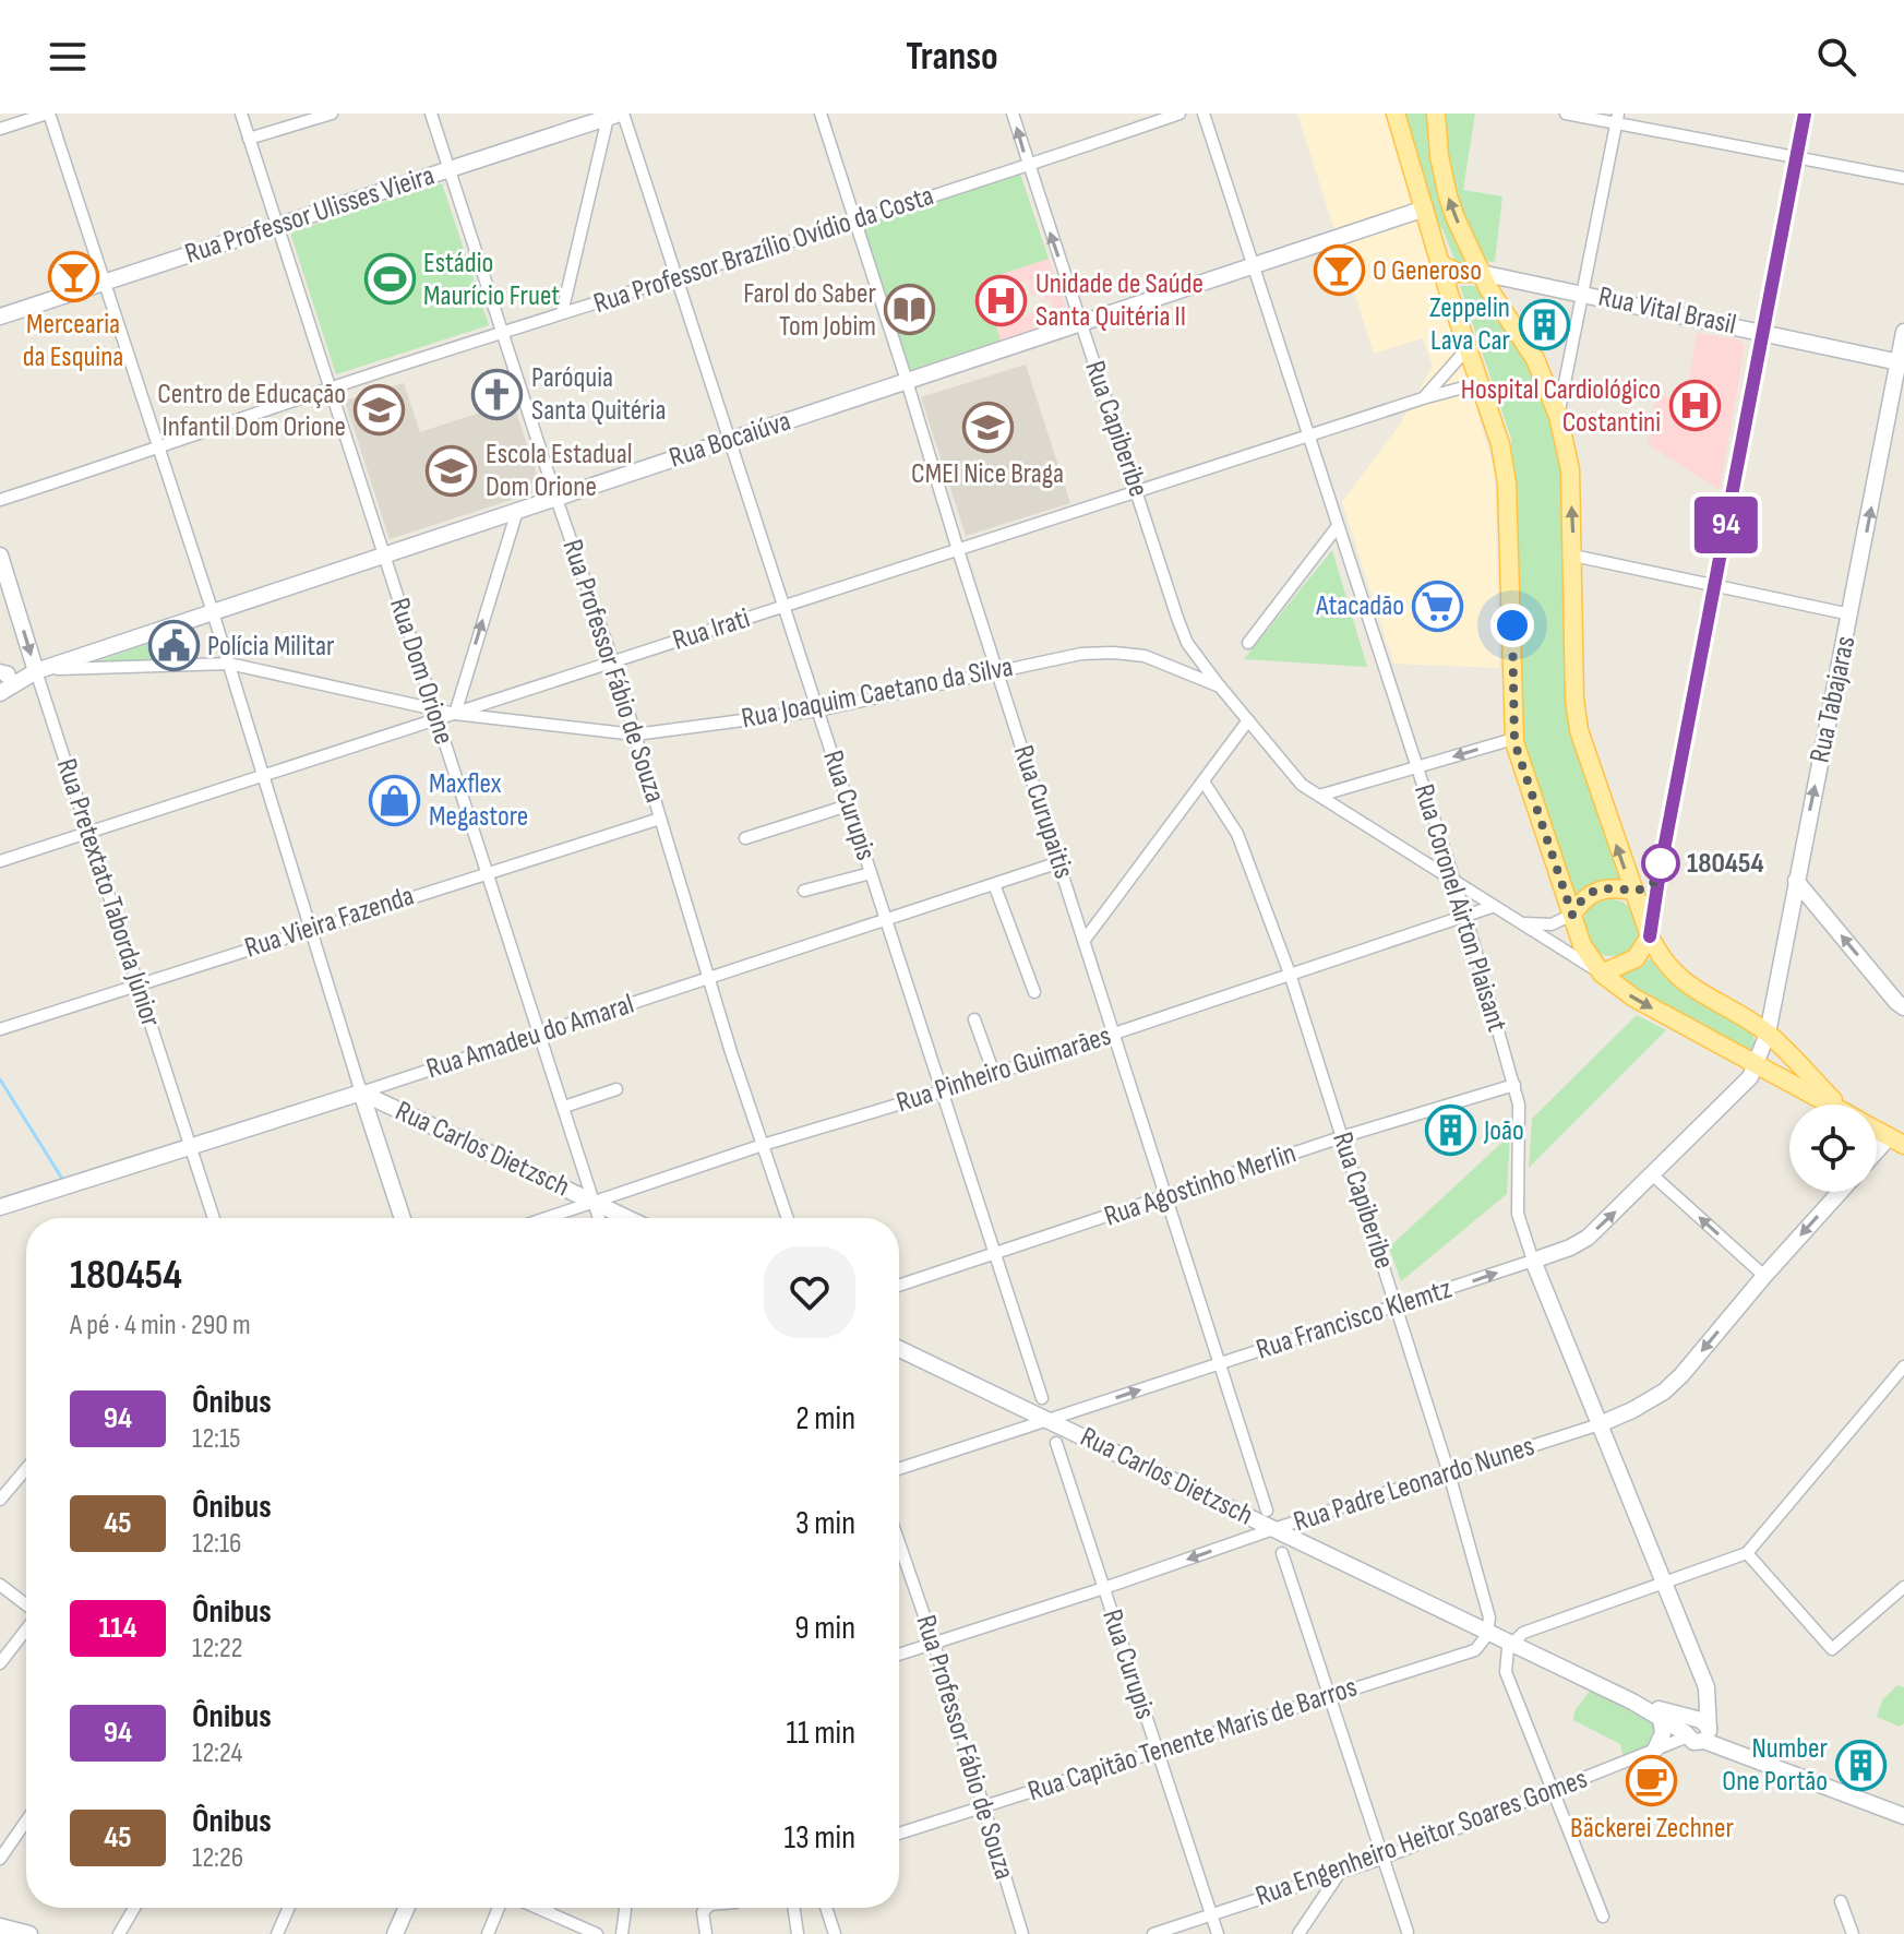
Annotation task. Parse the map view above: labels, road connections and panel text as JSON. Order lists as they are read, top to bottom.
{
  "streets": {
    "street": [
      "Rua Professor Ulisses Vieira",
      "Rua Professor Brazílio Ovídio da Costa",
      "Rua Vital Brasil",
      "Rua Capiberibe",
      "Rua Bocaiúva",
      "Rua Irati",
      "Rua Dom Orione",
      "Rua Professor Fábio de Souza",
      "Rua Joaquim Caetano da Silva",
      "Rua Tabajaras",
      "Rua Curupis",
      "Rua Curupaitis",
      "Rua Pretextato Taborda Júnior",
      "Rua Coronel Airton Plaisant",
      "Rua Vieira Fazenda",
      "Rua Amadeu do Amaral",
      "Rua Pinheiro Guimarães",
      "Rua Carlos Dietzsch",
      "Rua Agostinho Merlin",
      "Rua Francisco Klemtz",
      "Rua Padre Leonardo Nunes",
      "Rua Capitão Tenente Maris de Barros",
      "Rua Engenheiro Heitor Soares Gomes"
    ]
  },
  "crossings": [
    ["Rua Professor Ulisses Vieira", "Rua Dom Orione"],
    ["Rua Professor Ulisses Vieira", "Rua Professor Fábio de Souza"],
    ["Rua Professor Ulisses Vieira", "Rua Curupis"],
    ["Rua Professor Brazílio Ovídio da Costa", "Rua Capiberibe"],
    ["Rua Professor Brazílio Ovídio da Costa", "Rua Dom Orione"],
    ["Rua Professor Brazílio Ovídio da Costa", "Rua Professor Fábio de Souza"],
    ["Rua Professor Brazílio Ovídio da Costa", "Rua Curupis"],
    ["Rua Professor Brazílio Ovídio da Costa", "Rua Curupaitis"],
    ["Rua Vital Brasil", "Rua Tabajaras"],
    ["Rua Capiberibe", "Rua Bocaiúva"],
    ["Rua Capiberibe", "Rua Irati"],
    ["Rua Capiberibe", "Rua Joaquim Caetano da Silva"],
    ["Rua Capiberibe", "Rua Pinheiro Guimarães"],
    ["Rua Capiberibe", "Rua Carlos Dietzsch"],
    ["Rua Capiberibe", "Rua Agostinho Merlin"],
    ["Rua Capiberibe", "Rua Francisco Klemtz"],
    ["Rua Capiberibe", "Rua Padre Leonardo Nunes"],
    ["Rua Capiberibe", "Rua Capitão Tenente Maris de Barros"],
    ["Rua Bocaiúva", "Rua Dom Orione"],
    ["Rua Bocaiúva", "Rua Professor Fábio de Souza"],
    ["Rua Bocaiúva", "Rua Curupis"],
    ["Rua Bocaiúva", "Rua Curupaitis"],
    ["Rua Bocaiúva", "Rua Pretextato Taborda Júnior"],
    ["Rua Bocaiúva", "Rua Coronel Airton Plaisant"],
    ["Rua Irati", "Rua Dom Orione"],
    ["Rua Irati", "Rua Professor Fábio de Souza"],
    ["Rua Irati", "Rua Joaquim Caetano da Silva"],
    ["Rua Irati", "Rua Curupis"],
    ["Rua Irati", "Rua Curupaitis"],
    ["Rua Irati", "Rua Pretextato Taborda Júnior"],
    ["Rua Irati", "Rua Coronel Airton Plaisant"],
    ["Rua Dom Orione", "Rua Vieira Fazenda"],
    ["Rua Dom Orione", "Rua Amadeu do Amaral"],
    ["Rua Dom Orione", "Rua Pinheiro Guimarães"],
    ["Rua Dom Orione", "Rua Carlos Dietzsch"],
    ["Rua Professor Fábio de Souza", "Rua Joaquim Caetano da Silva"],
    ["Rua Professor Fábio de Souza", "Rua Vieira Fazenda"],
    ["Rua Professor Fábio de Souza", "Rua Amadeu do Amaral"],
    ["Rua Professor Fábio de Souza", "Rua Pinheiro Guimarães"],
    ["Rua Professor Fábio de Souza", "Rua Padre Leonardo Nunes"],
    ["Rua Professor Fábio de Souza", "Rua Capitão Tenente Maris de Barros"],
    ["Rua Joaquim Caetano da Silva", "Rua Curupis"],
    ["Rua Joaquim Caetano da Silva", "Rua Curupaitis"],
    ["Rua Joaquim Caetano da Silva", "Rua Coronel Airton Plaisant"],
    ["Rua Joaquim Caetano da Silva", "Rua Pinheiro Guimarães"],
    ["Rua Tabajaras", "Rua Francisco Klemtz"],
    ["Rua Curupis", "Rua Amadeu do Amaral"],
    ["Rua Curupis", "Rua Pinheiro Guimarães"],
    ["Rua Curupis", "Rua Agostinho Merlin"],
    ["Rua Curupis", "Rua Padre Leonardo Nunes"],
    ["Rua Curupis", "Rua Capitão Tenente Maris de Barros"],
    ["Rua Curupis", "Rua Engenheiro Heitor Soares Gomes"],
    ["Rua Curupaitis", "Rua Amadeu do Amaral"],
    ["Rua Curupaitis", "Rua Pinheiro Guimarães"],
    ["Rua Curupaitis", "Rua Agostinho Merlin"],
    ["Rua Curupaitis", "Rua Francisco Klemtz"],
    ["Rua Pretextato Taborda Júnior", "Rua Vieira Fazenda"],
    ["Rua Pretextato Taborda Júnior", "Rua Amadeu do Amaral"],
    ["Rua Coronel Airton Plaisant", "Rua Pinheiro Guimarães"],
    ["Rua Coronel Airton Plaisant", "Rua Carlos Dietzsch"],
    ["Rua Coronel Airton Plaisant", "Rua Agostinho Merlin"],
    ["Rua Coronel Airton Plaisant", "Rua Francisco Klemtz"],
    ["Rua Coronel Airton Plaisant", "Rua Padre Leonardo Nunes"],
    ["Rua Coronel Airton Plaisant", "Rua Engenheiro Heitor Soares Gomes"],
    ["Rua Amadeu do Amaral", "Rua Carlos Dietzsch"],
    ["Rua Pinheiro Guimarães", "Rua Carlos Dietzsch"],
    ["Rua Carlos Dietzsch", "Rua Francisco Klemtz"],
    ["Rua Carlos Dietzsch", "Rua Padre Leonardo Nunes"],
    ["Rua Carlos Dietzsch", "Rua Capitão Tenente Maris de Barros"],
    ["Rua Carlos Dietzsch", "Rua Engenheiro Heitor Soares Gomes"]
  ],
  "one_way": ["Rua Francisco Klemtz", "Rua Padre Leonardo Nunes"],
  "places": {
    "bar": ["O Generoso", "Mercearia da Esquina"],
    "sports": ["Estádio Maurício Fruet"],
    "hospital": ["Unidade de Saúde Santa Quitéria II", "Hospital Cardiológico Costantini"],
    "library": ["Farol do Saber Tom Jobim"],
    "building": ["Zeppelin Lava Car", "João", "Number One Portão"],
    "church": ["Paróquia Santa Quitéria"],
    "school or university": ["Centro de Educação Infantil Dom Orione", "CMEI Nice Braga", "Escola Estadual Dom Orione"],
    "supermarket": ["Atacadão"],
    "public building": ["Polícia Militar"],
    "shop": ["Maxflex Megastore"],
    "other": ["180454"],
    "cafe": ["Bäckerei Zechner"]
  },
  "lines": ["bus line 94"],
  "page": {
    "header": "Transo",
    "on_map": "94",
    "heading": ["180454", "A pé · 4 min · 290 m"],
    "list": [
      {
        "mark": "94",
        "name": "Ônibus",
        "note": "12:15",
        "value": "2 min"
      },
      {
        "mark": "45",
        "name": "Ônibus",
        "note": "12:16",
        "value": "3 min"
      },
      {
        "mark": "114",
        "name": "Ônibus",
        "note": "12:22",
        "value": "9 min"
      },
      {
        "mark": "94",
        "name": "Ônibus",
        "note": "12:24",
        "value": "11 min"
      },
      {
        "mark": "45",
        "name": "Ônibus",
        "note": "12:26",
        "value": "13 min"
      }
    ]
  }
}
